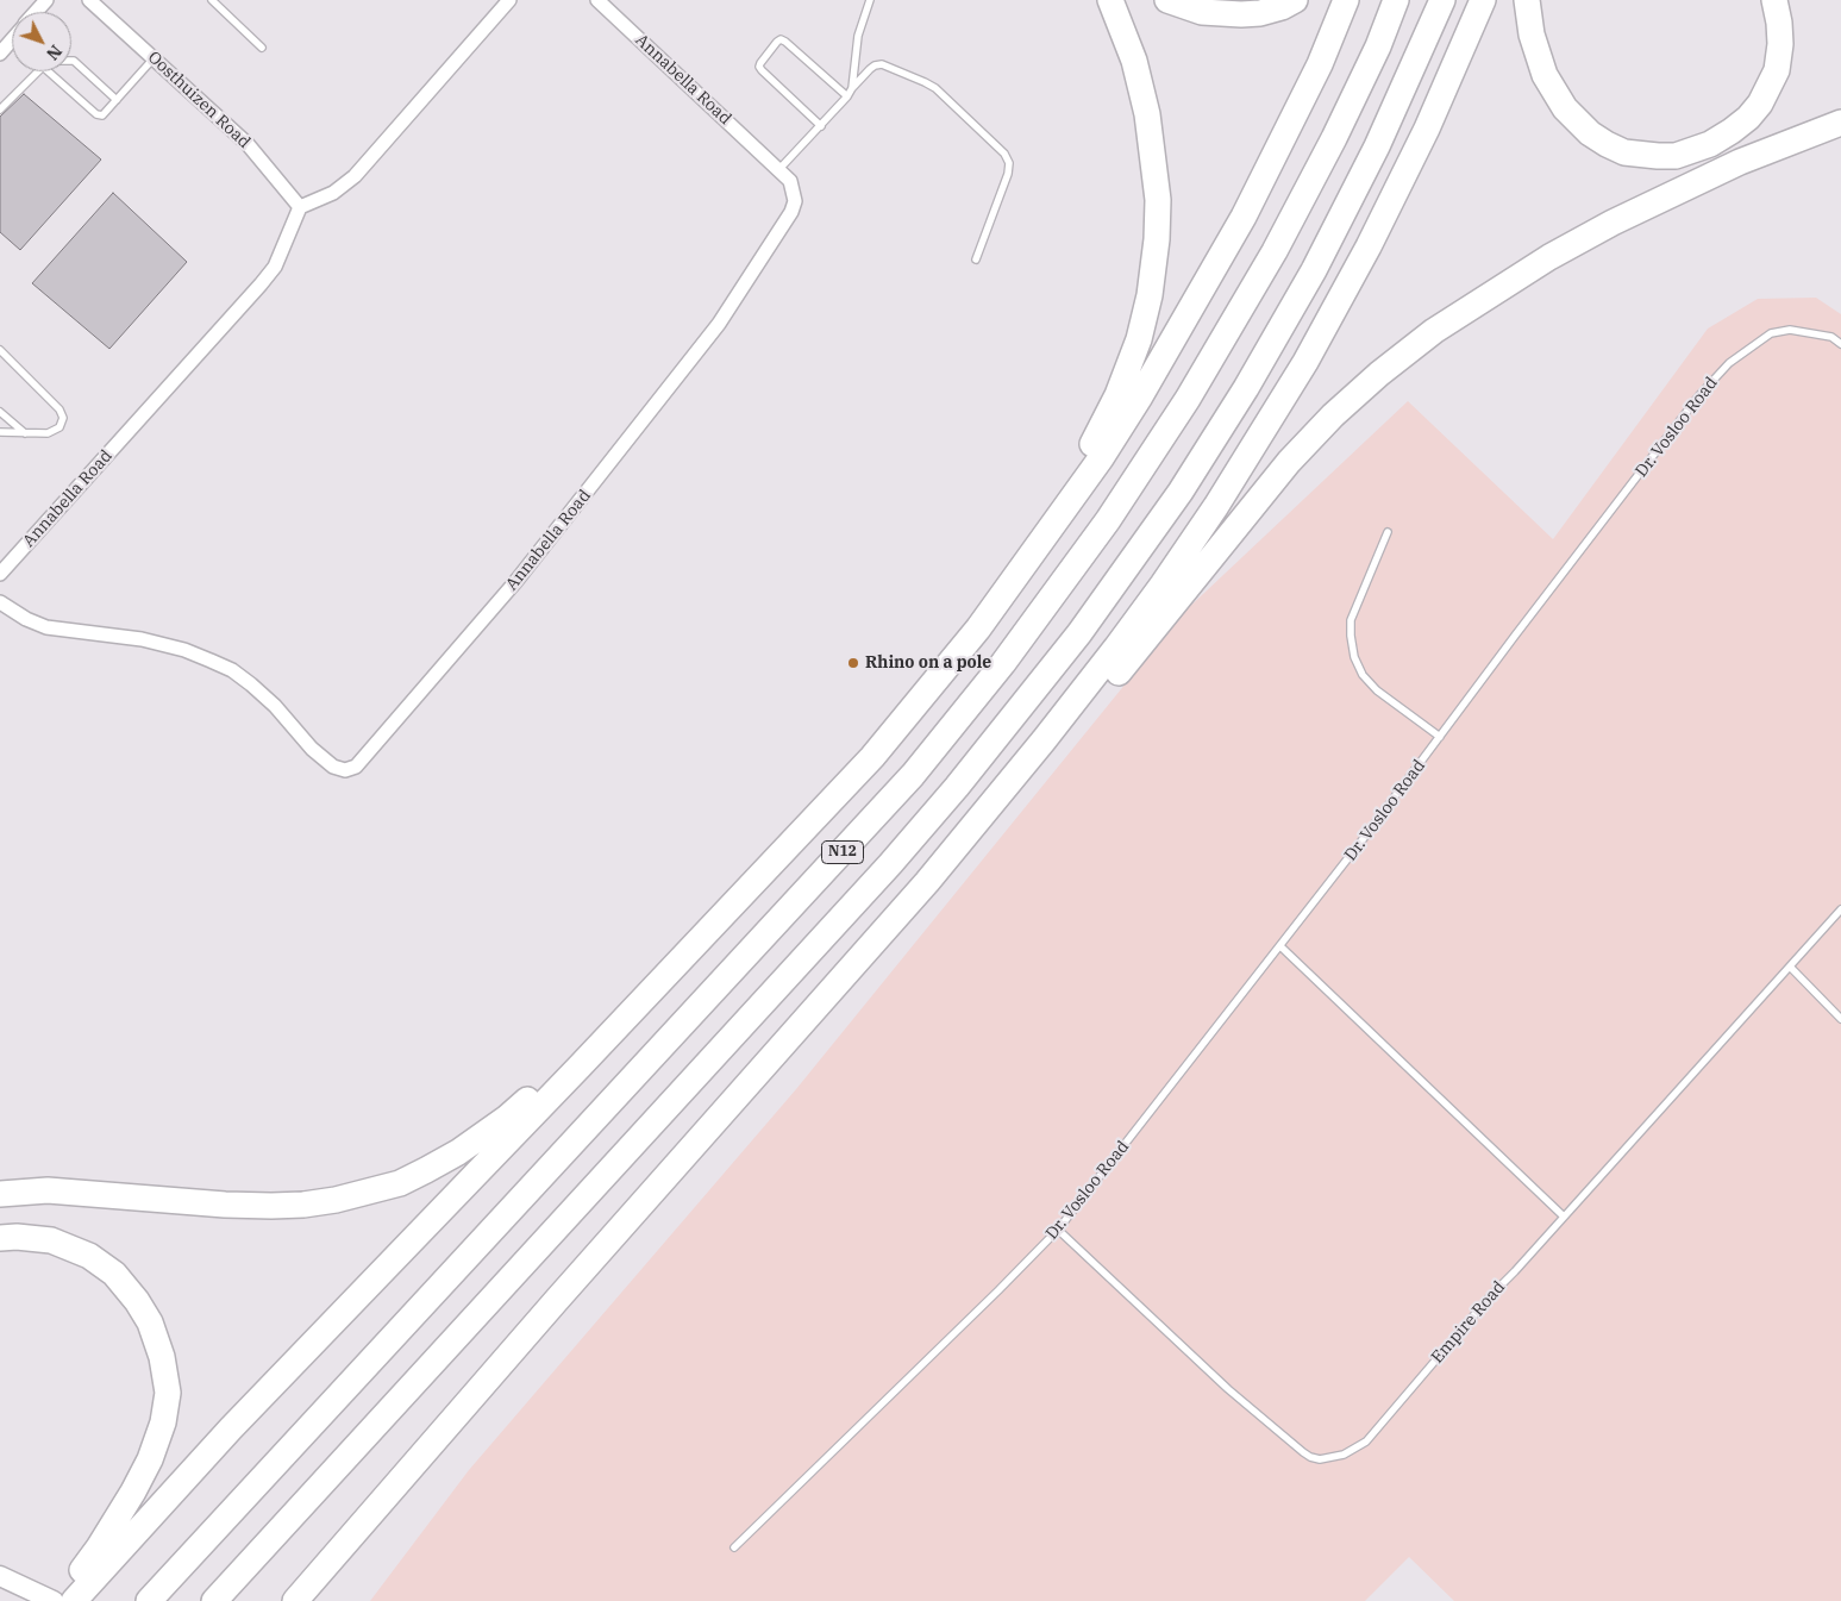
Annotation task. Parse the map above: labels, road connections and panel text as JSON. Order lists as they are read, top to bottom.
{
  "streets": {
    "highway": ["N12"],
    "street": ["Annabella Road", "Oosthuizen Road"],
    "lane": ["Dr. Vosloo Road", "Empire Road"]
  },
  "crossings": [
    ["Annabella Road", "Oosthuizen Road"],
    ["Dr. Vosloo Road", "Empire Road"]
  ],
  "places": ["Rhino on a pole"],
  "north": "bottom right"
}
